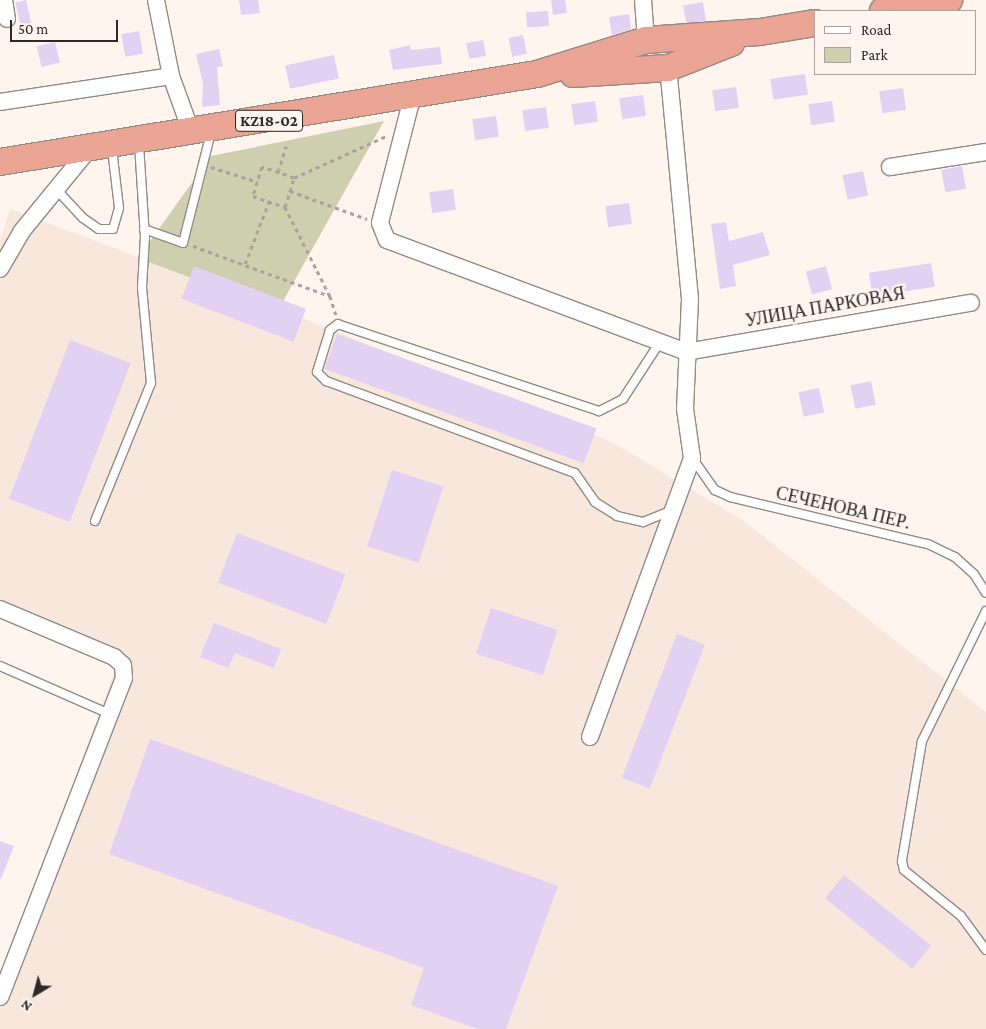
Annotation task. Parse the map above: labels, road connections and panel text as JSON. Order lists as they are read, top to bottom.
{
  "streets": {
    "highway": ["KZ18-02"],
    "street": ["УЛИЦА ПАРКОВАЯ"],
    "lane": ["СЕЧЕНОВА ПЕР."]
  },
  "legend": ["Road", "Park"],
  "scale_bar": "50 m",
  "north": "bottom left"
}
